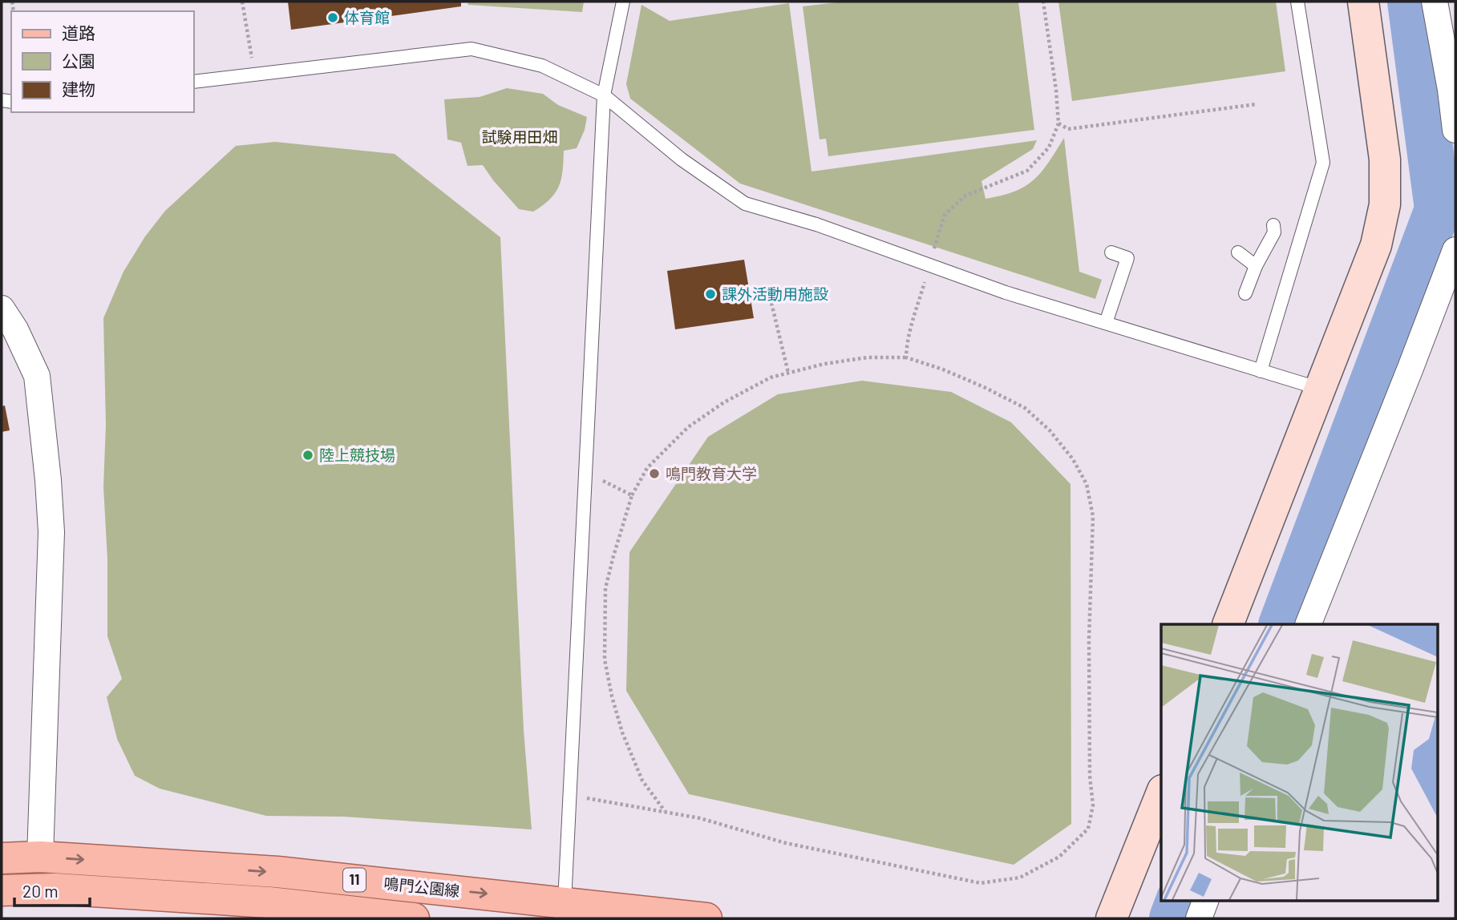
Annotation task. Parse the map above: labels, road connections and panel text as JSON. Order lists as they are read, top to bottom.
{
  "streets": {
    "main road": ["11", "鳴門公園線"]
  },
  "parks": ["試験用田畑"],
  "places": [
    "体育館",
    "課外活動用施設",
    "陸上競技場",
    "鳴門教育大学"
  ],
  "legend": ["道路", "公園", "建物"],
  "scale_bar": "20 m"
}
